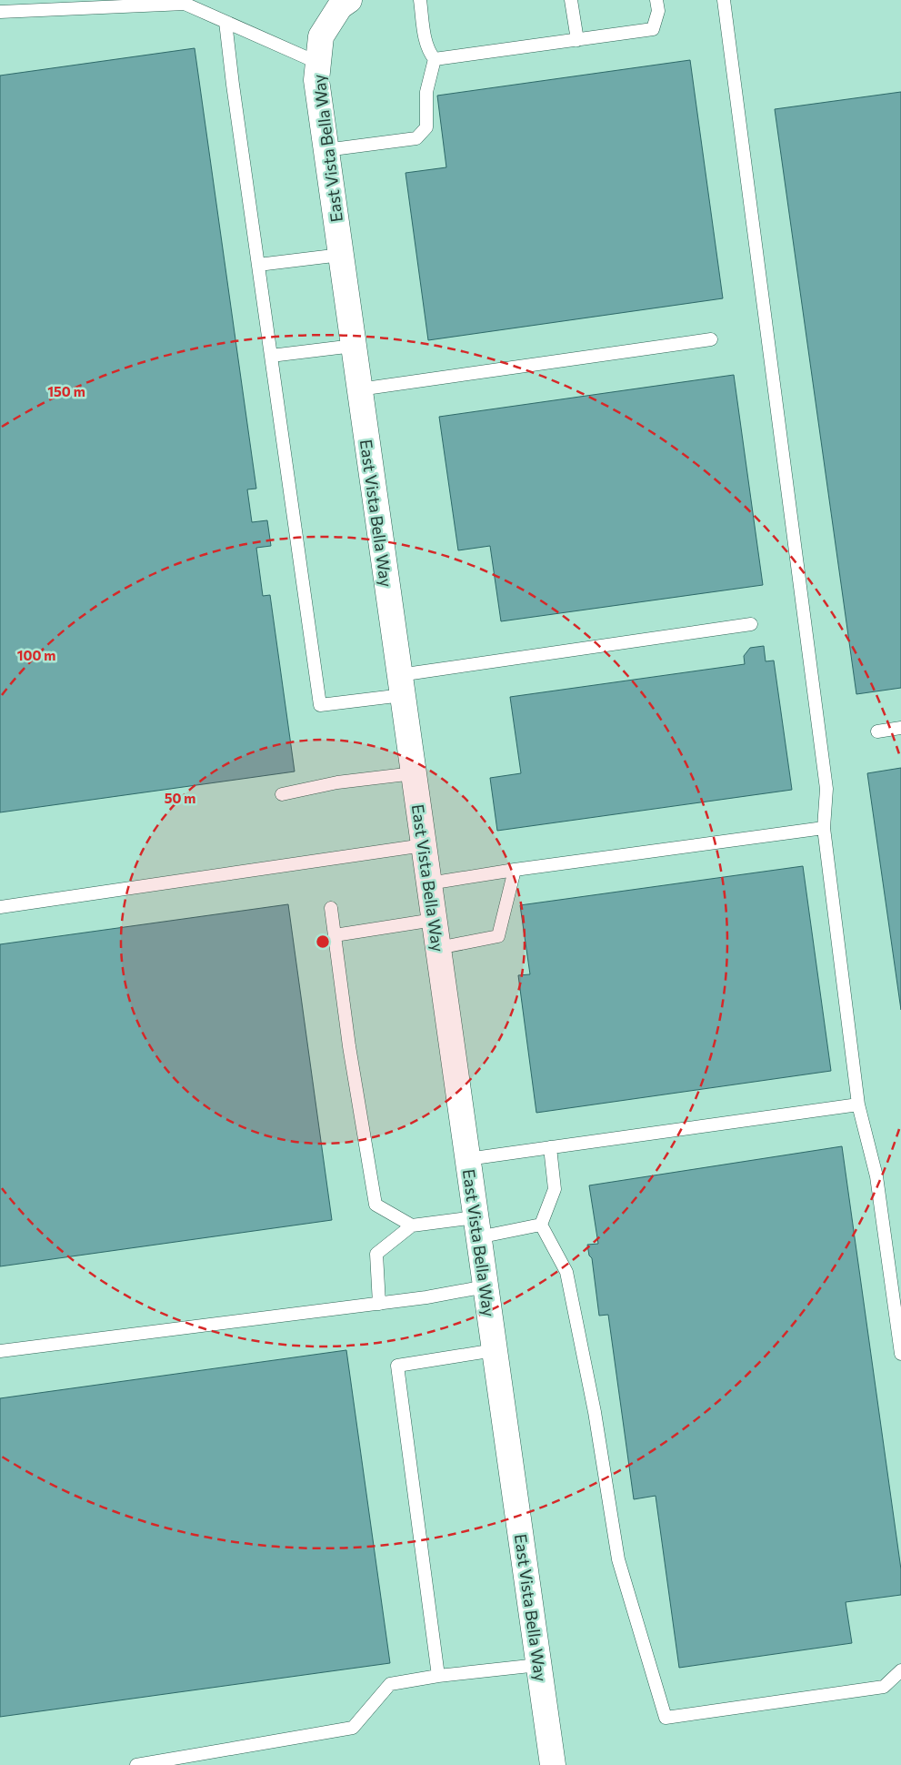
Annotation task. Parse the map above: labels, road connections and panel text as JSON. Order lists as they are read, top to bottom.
{
  "streets": {
    "street": ["East Vista Bella Way"]
  },
  "rings": ["150 m", "100 m", "50 m"]
}
